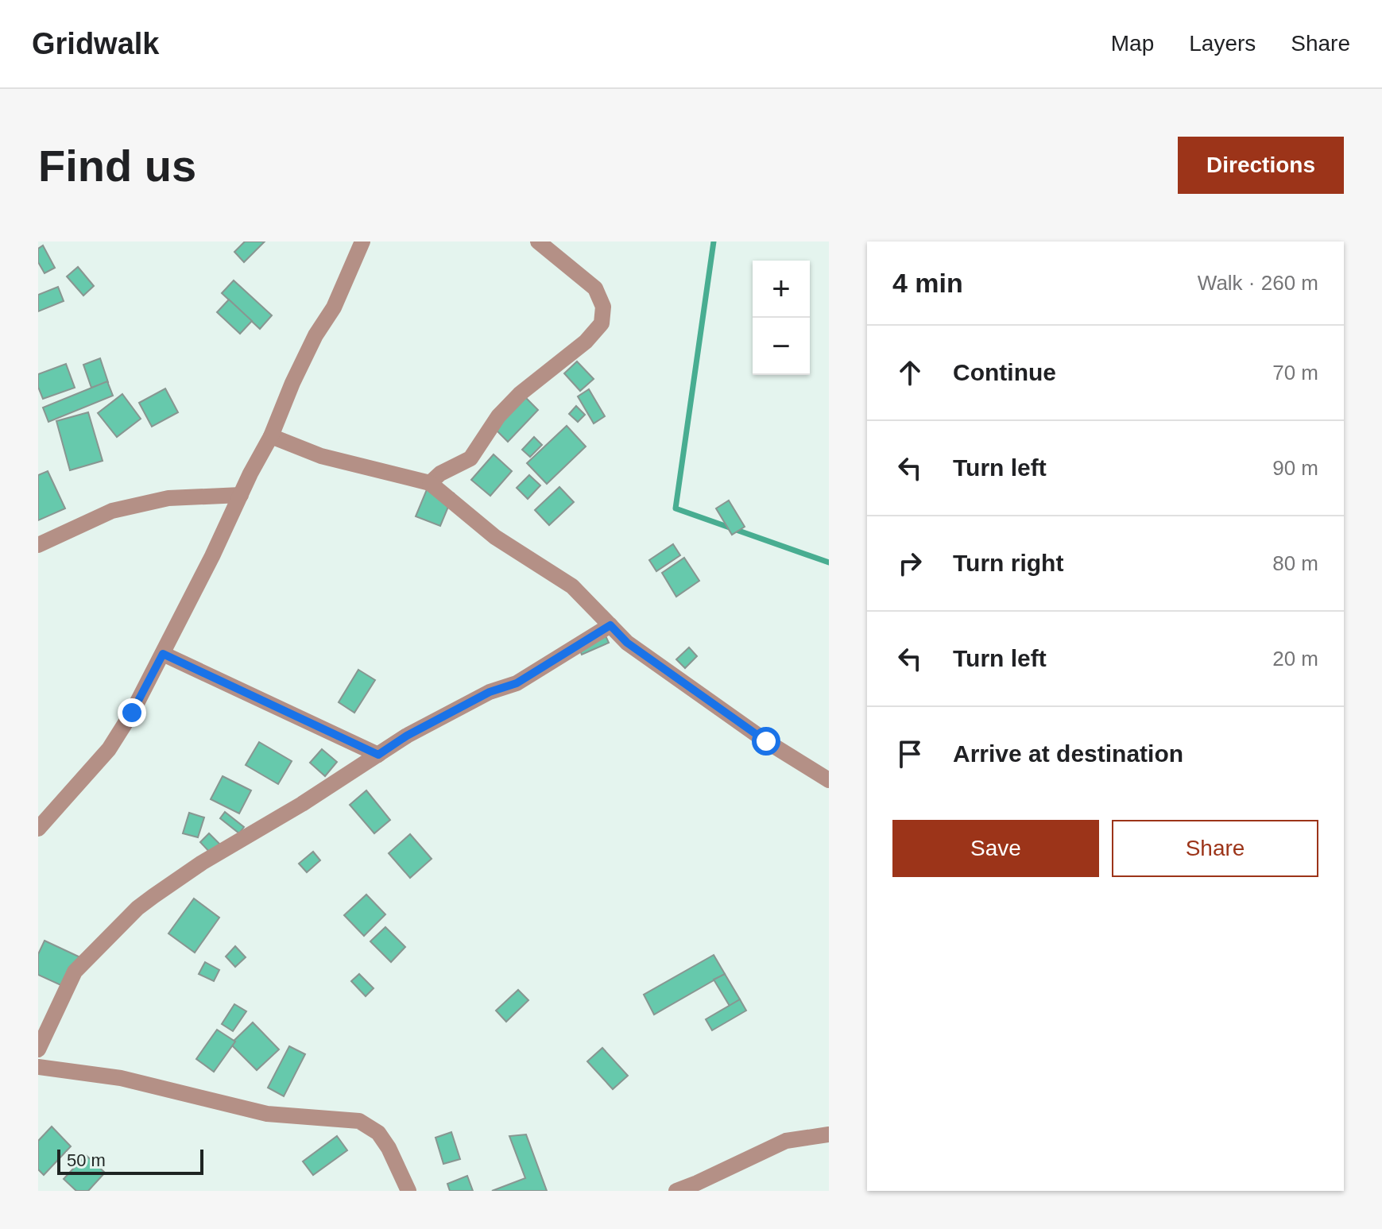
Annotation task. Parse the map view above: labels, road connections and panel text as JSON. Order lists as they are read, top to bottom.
{
  "scale_bar": "50 m",
  "page": {
    "header": "Gridwalk",
    "nav": ["Map", "Layers", "Share"],
    "buttons": [
      "Directions",
      ["Save", "Share"]
    ],
    "title": "Find us",
    "heading": ["4 min", "Walk · 260 m"],
    "map_buttons": ["+", "−"],
    "list": [
      ["Continue", "70 m"],
      ["Turn left", "90 m"],
      ["Turn right", "80 m"],
      ["Turn left", "20 m"],
      "Arrive at destination"
    ],
    "scale": "50 m"
  }
}
